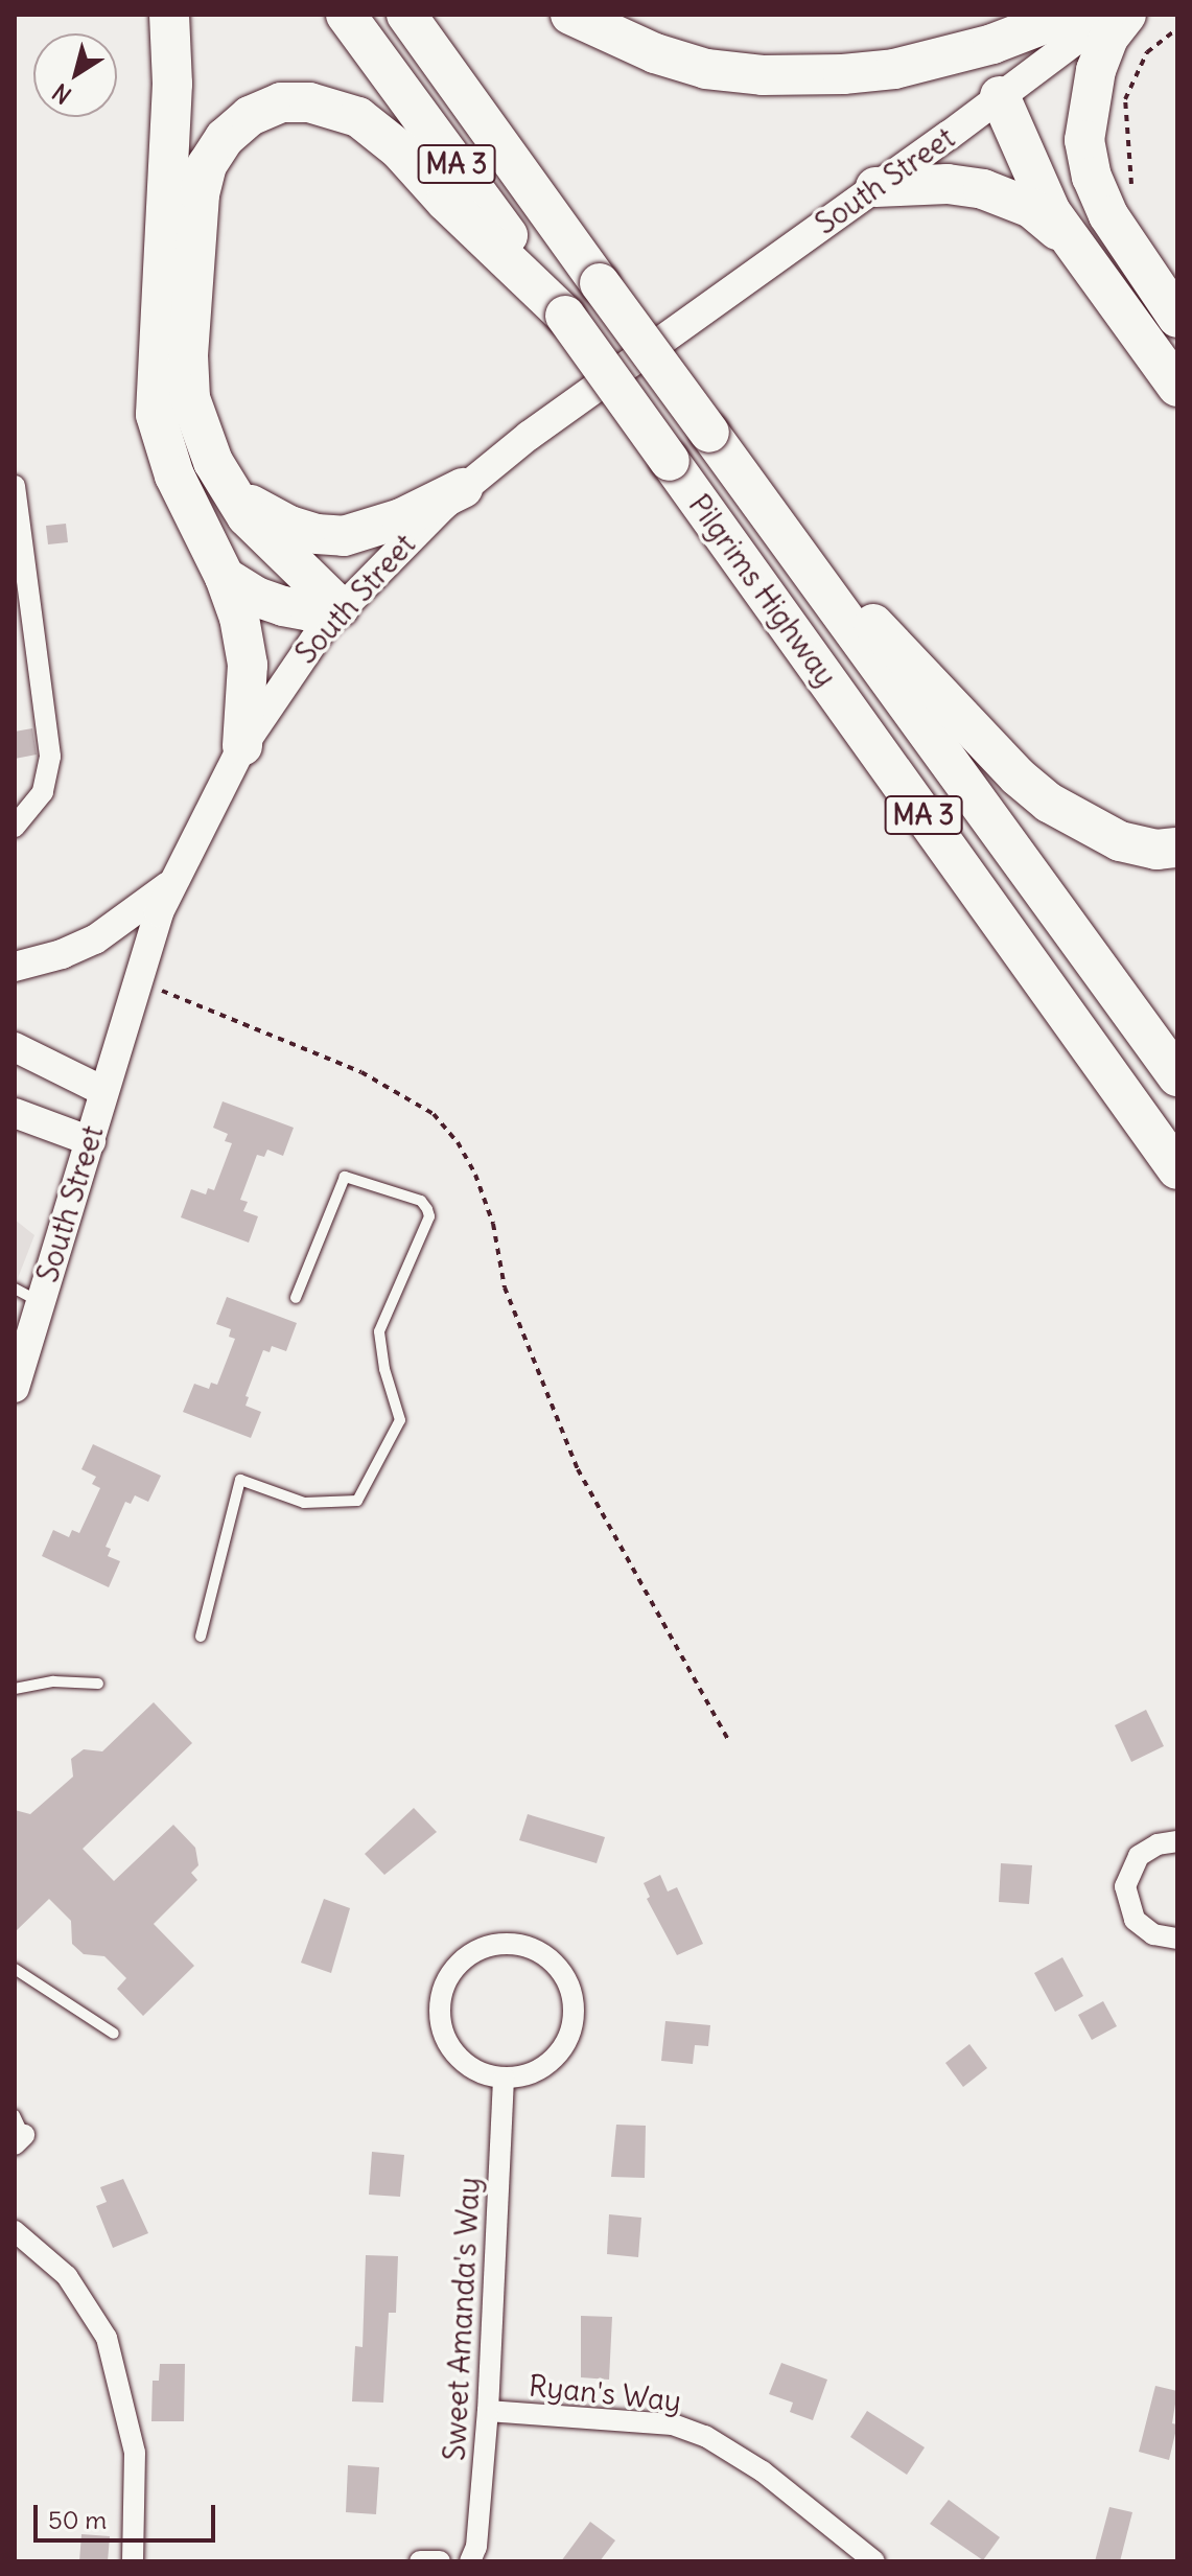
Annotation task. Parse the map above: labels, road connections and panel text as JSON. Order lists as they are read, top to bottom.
{
  "streets": {
    "highway": ["MA 3", "Pilgrims Highway"],
    "main road": ["South Street"],
    "street": ["Sweet Amanda's Way", "Ryan's Way"]
  },
  "crossings": [
    ["Sweet Amanda's Way", "Ryan's Way"]
  ],
  "scale_bar": "50 m",
  "north": "bottom left"
}
